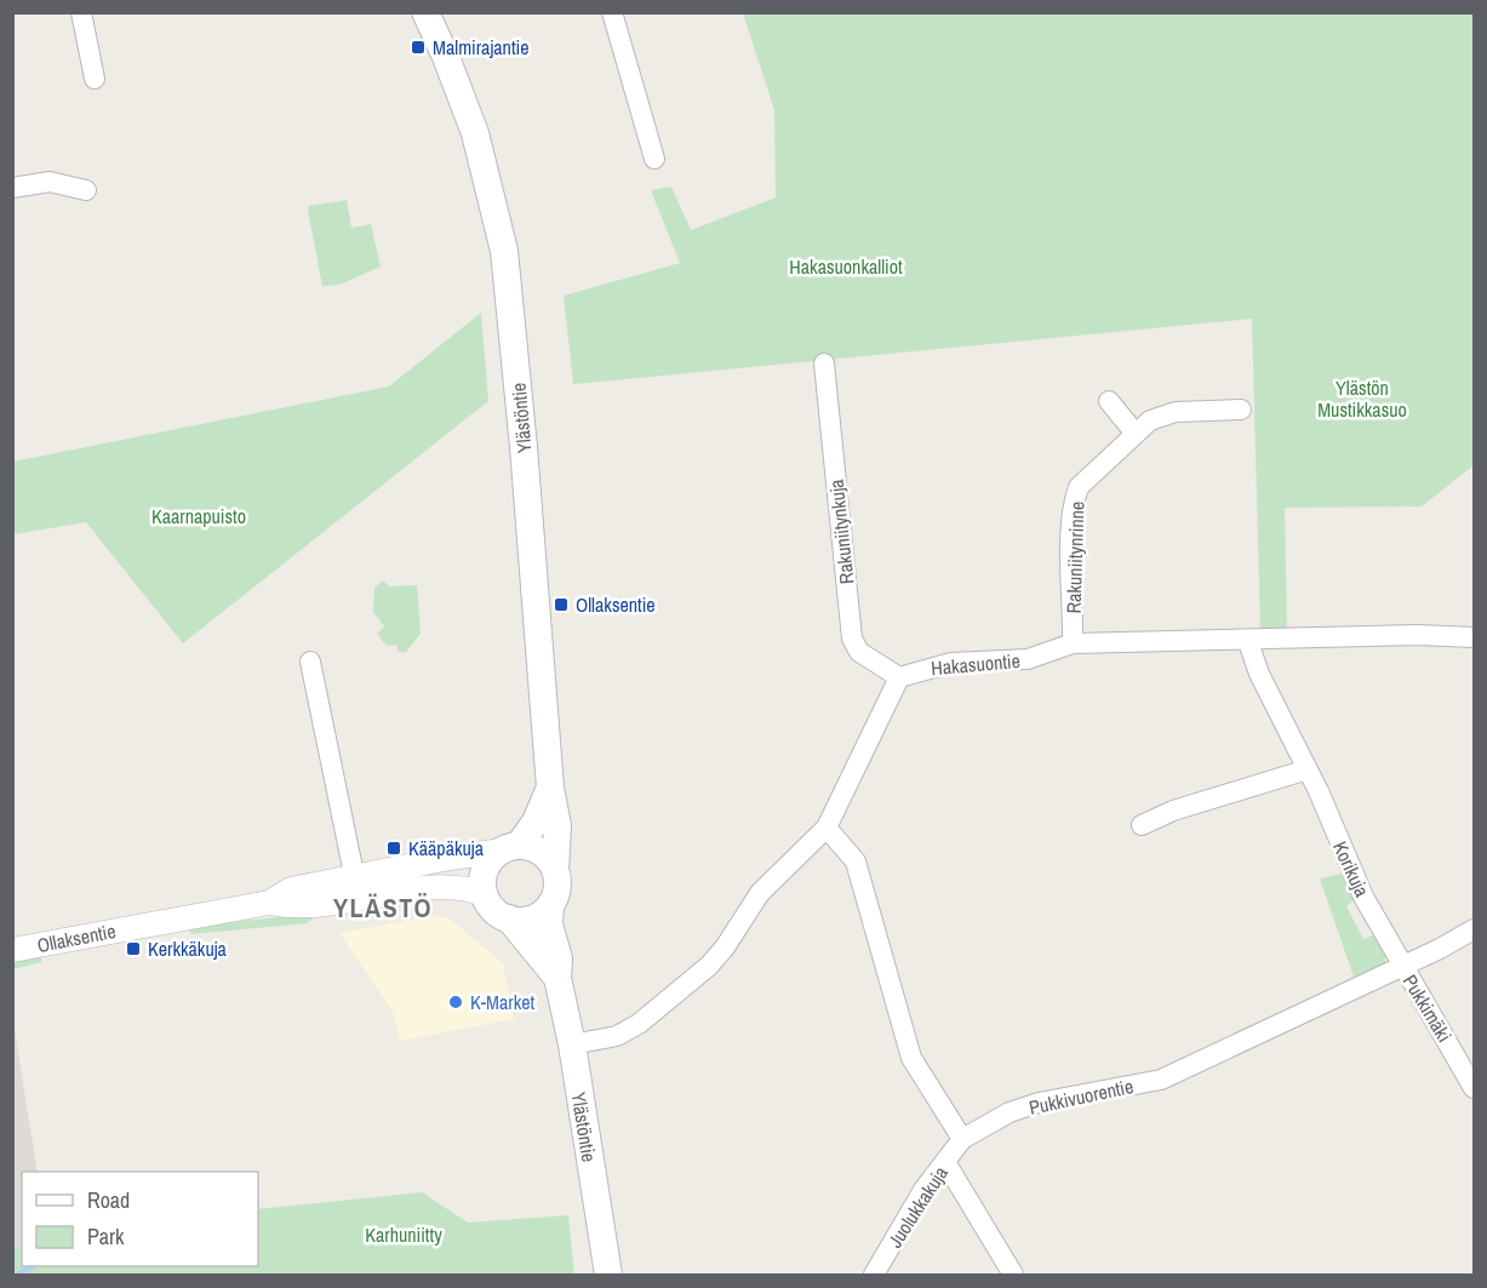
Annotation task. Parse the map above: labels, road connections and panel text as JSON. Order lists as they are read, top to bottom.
{
  "streets": {
    "main road": ["Ylästöntie"],
    "street": [
      "Rakuniitynkuja",
      "Rakuniitynrinne",
      "Hakasuontie",
      "Korikuja",
      "Ollaksentie",
      "Pukkimäki",
      "Pukkivuorentie",
      "Juolukkakuja"
    ]
  },
  "crossings": [
    ["Ylästöntie", "Ollaksentie"],
    ["Rakuniitynkuja", "Hakasuontie"],
    ["Rakuniitynrinne", "Hakasuontie"],
    ["Hakasuontie", "Korikuja"],
    ["Korikuja", "Pukkimäki"],
    ["Korikuja", "Pukkivuorentie"],
    ["Pukkimäki", "Pukkivuorentie"],
    ["Pukkivuorentie", "Juolukkakuja"]
  ],
  "districts": ["YLÄSTÖ"],
  "parks": [
    "Hakasuonkalliot",
    "Ylästön Mustikkasuo",
    "Kaarnapuisto",
    "Karhuniitty"
  ],
  "places": {
    "transit": [
      "Malmirajantie",
      "Ollaksentie",
      "Kääpäkuja",
      "Kerkkäkuja"
    ],
    "other": ["K-Market"]
  },
  "legend": ["Road", "Park"]
}
